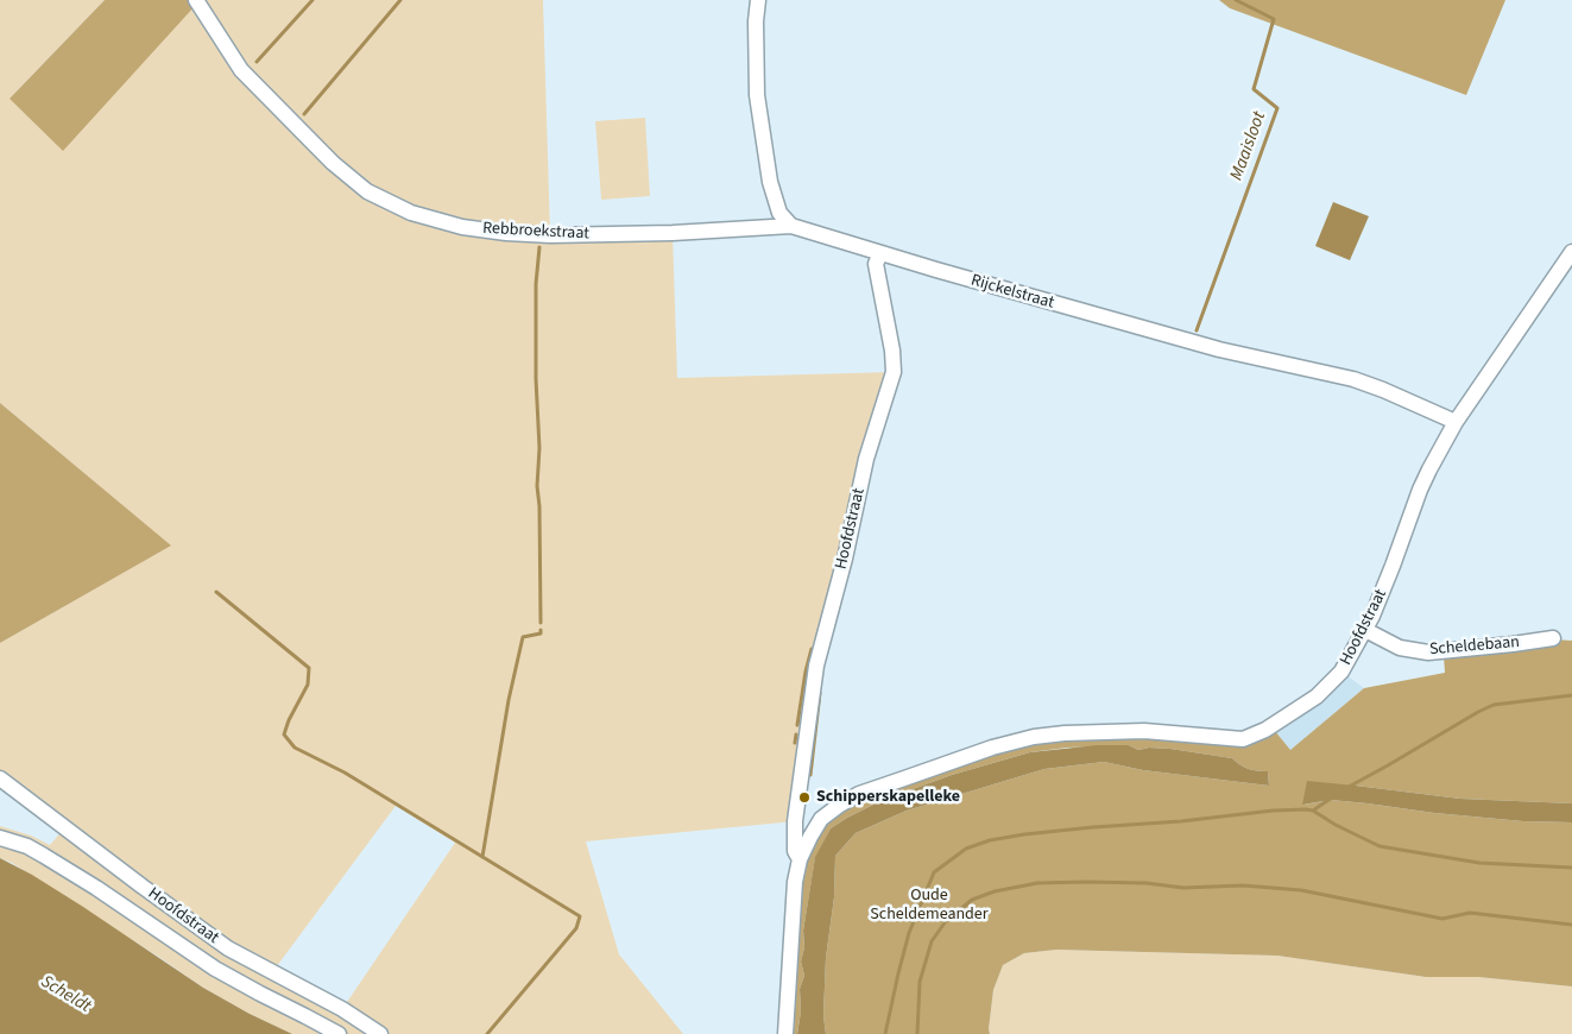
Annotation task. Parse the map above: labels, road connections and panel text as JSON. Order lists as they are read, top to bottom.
{
  "streets": {
    "street": [
      "Rebbroekstraat",
      "Rijckelstraat",
      "Hoofdstraat",
      "Scheldebaan"
    ]
  },
  "crossings": [
    ["Rebbroekstraat", "Rijckelstraat"],
    ["Rijckelstraat", "Hoofdstraat"],
    ["Hoofdstraat", "Scheldebaan"]
  ],
  "water": ["Maaisloot", "Scheldt"],
  "parks": ["Oude Scheldemeander"],
  "places": ["Schipperskapelleke"]
}
